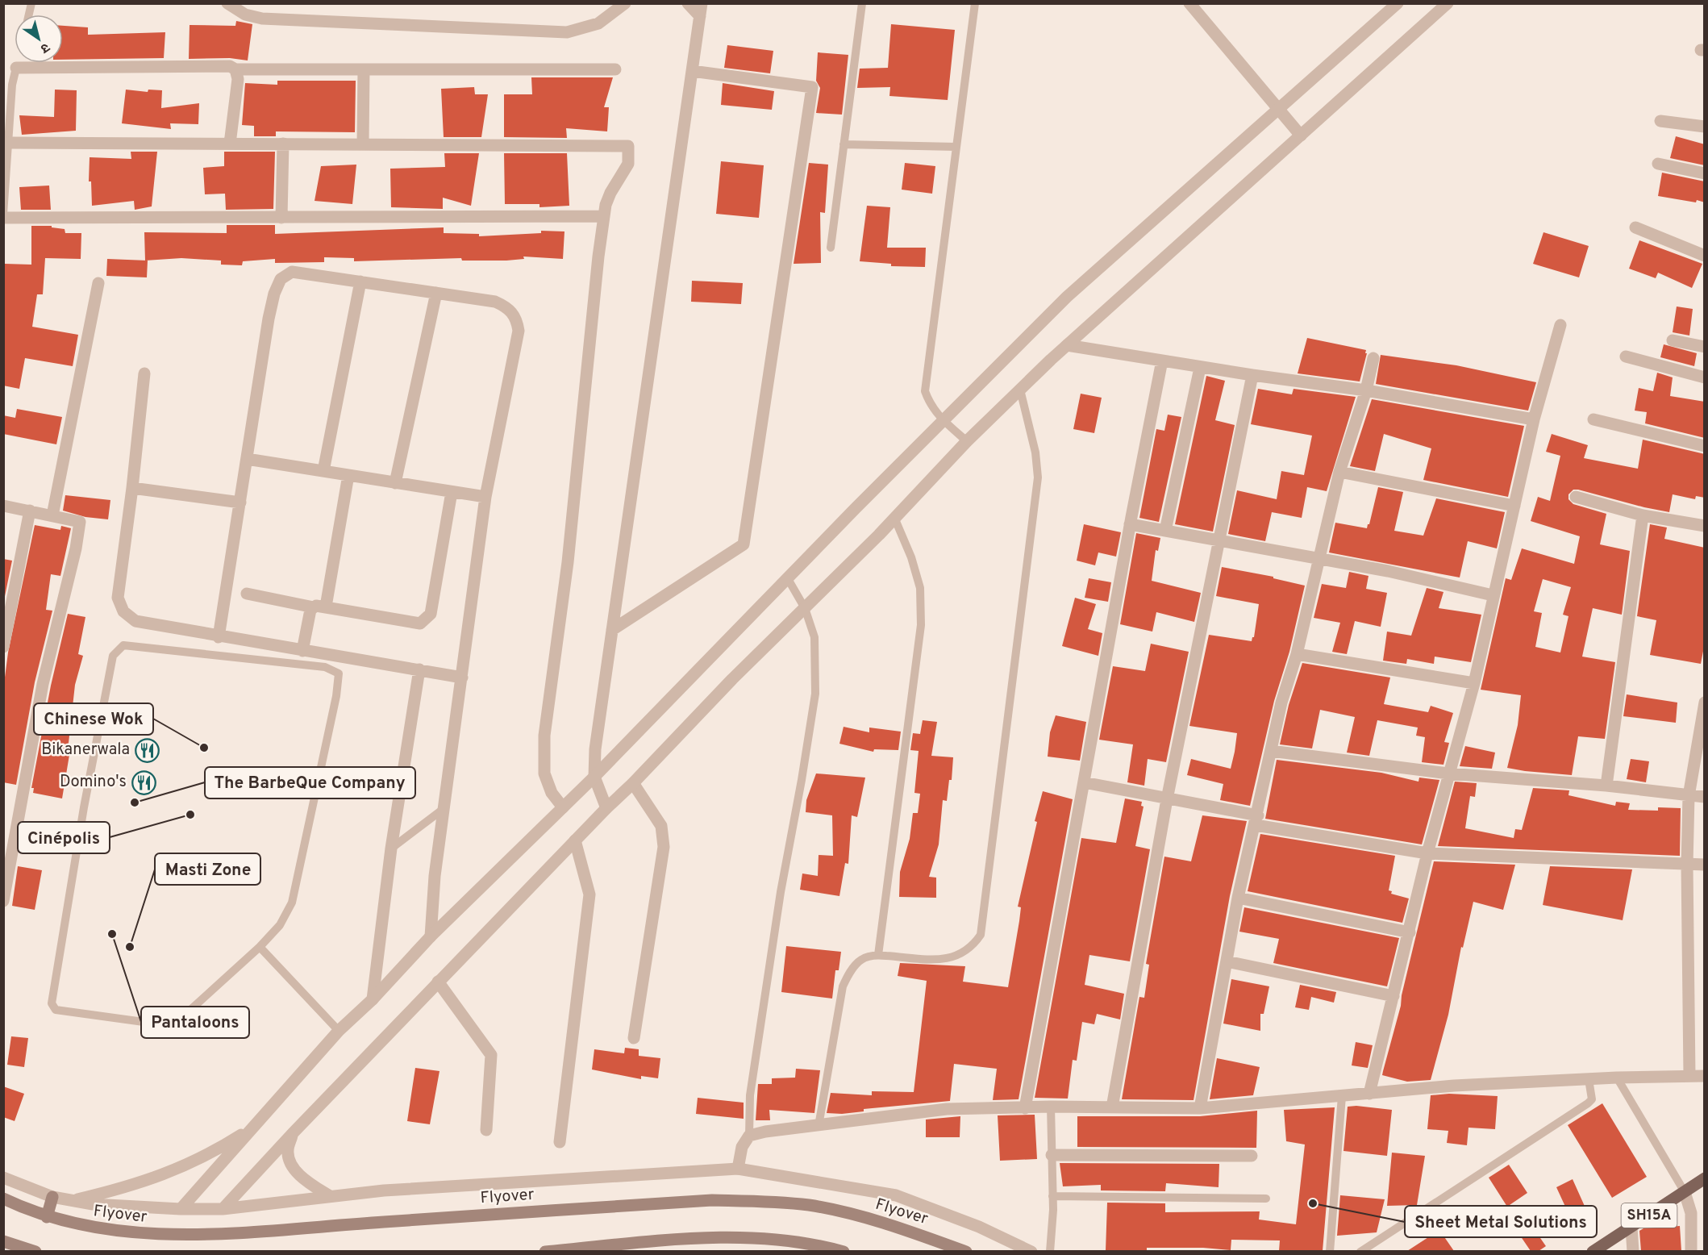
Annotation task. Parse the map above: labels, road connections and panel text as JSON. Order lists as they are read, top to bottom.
{
  "streets": {
    "main road": ["Flyover", "SH15A"]
  },
  "places": {
    "other": [
      "Chinese Wok",
      "The BarbeQue Company",
      "Cinépolis",
      "Pantaloons",
      "Masti Zone",
      "Sheet Metal Solutions"
    ],
    "restaurant": ["Bikanerwala", "Domino's"]
  },
  "north": "bottom right"
}
